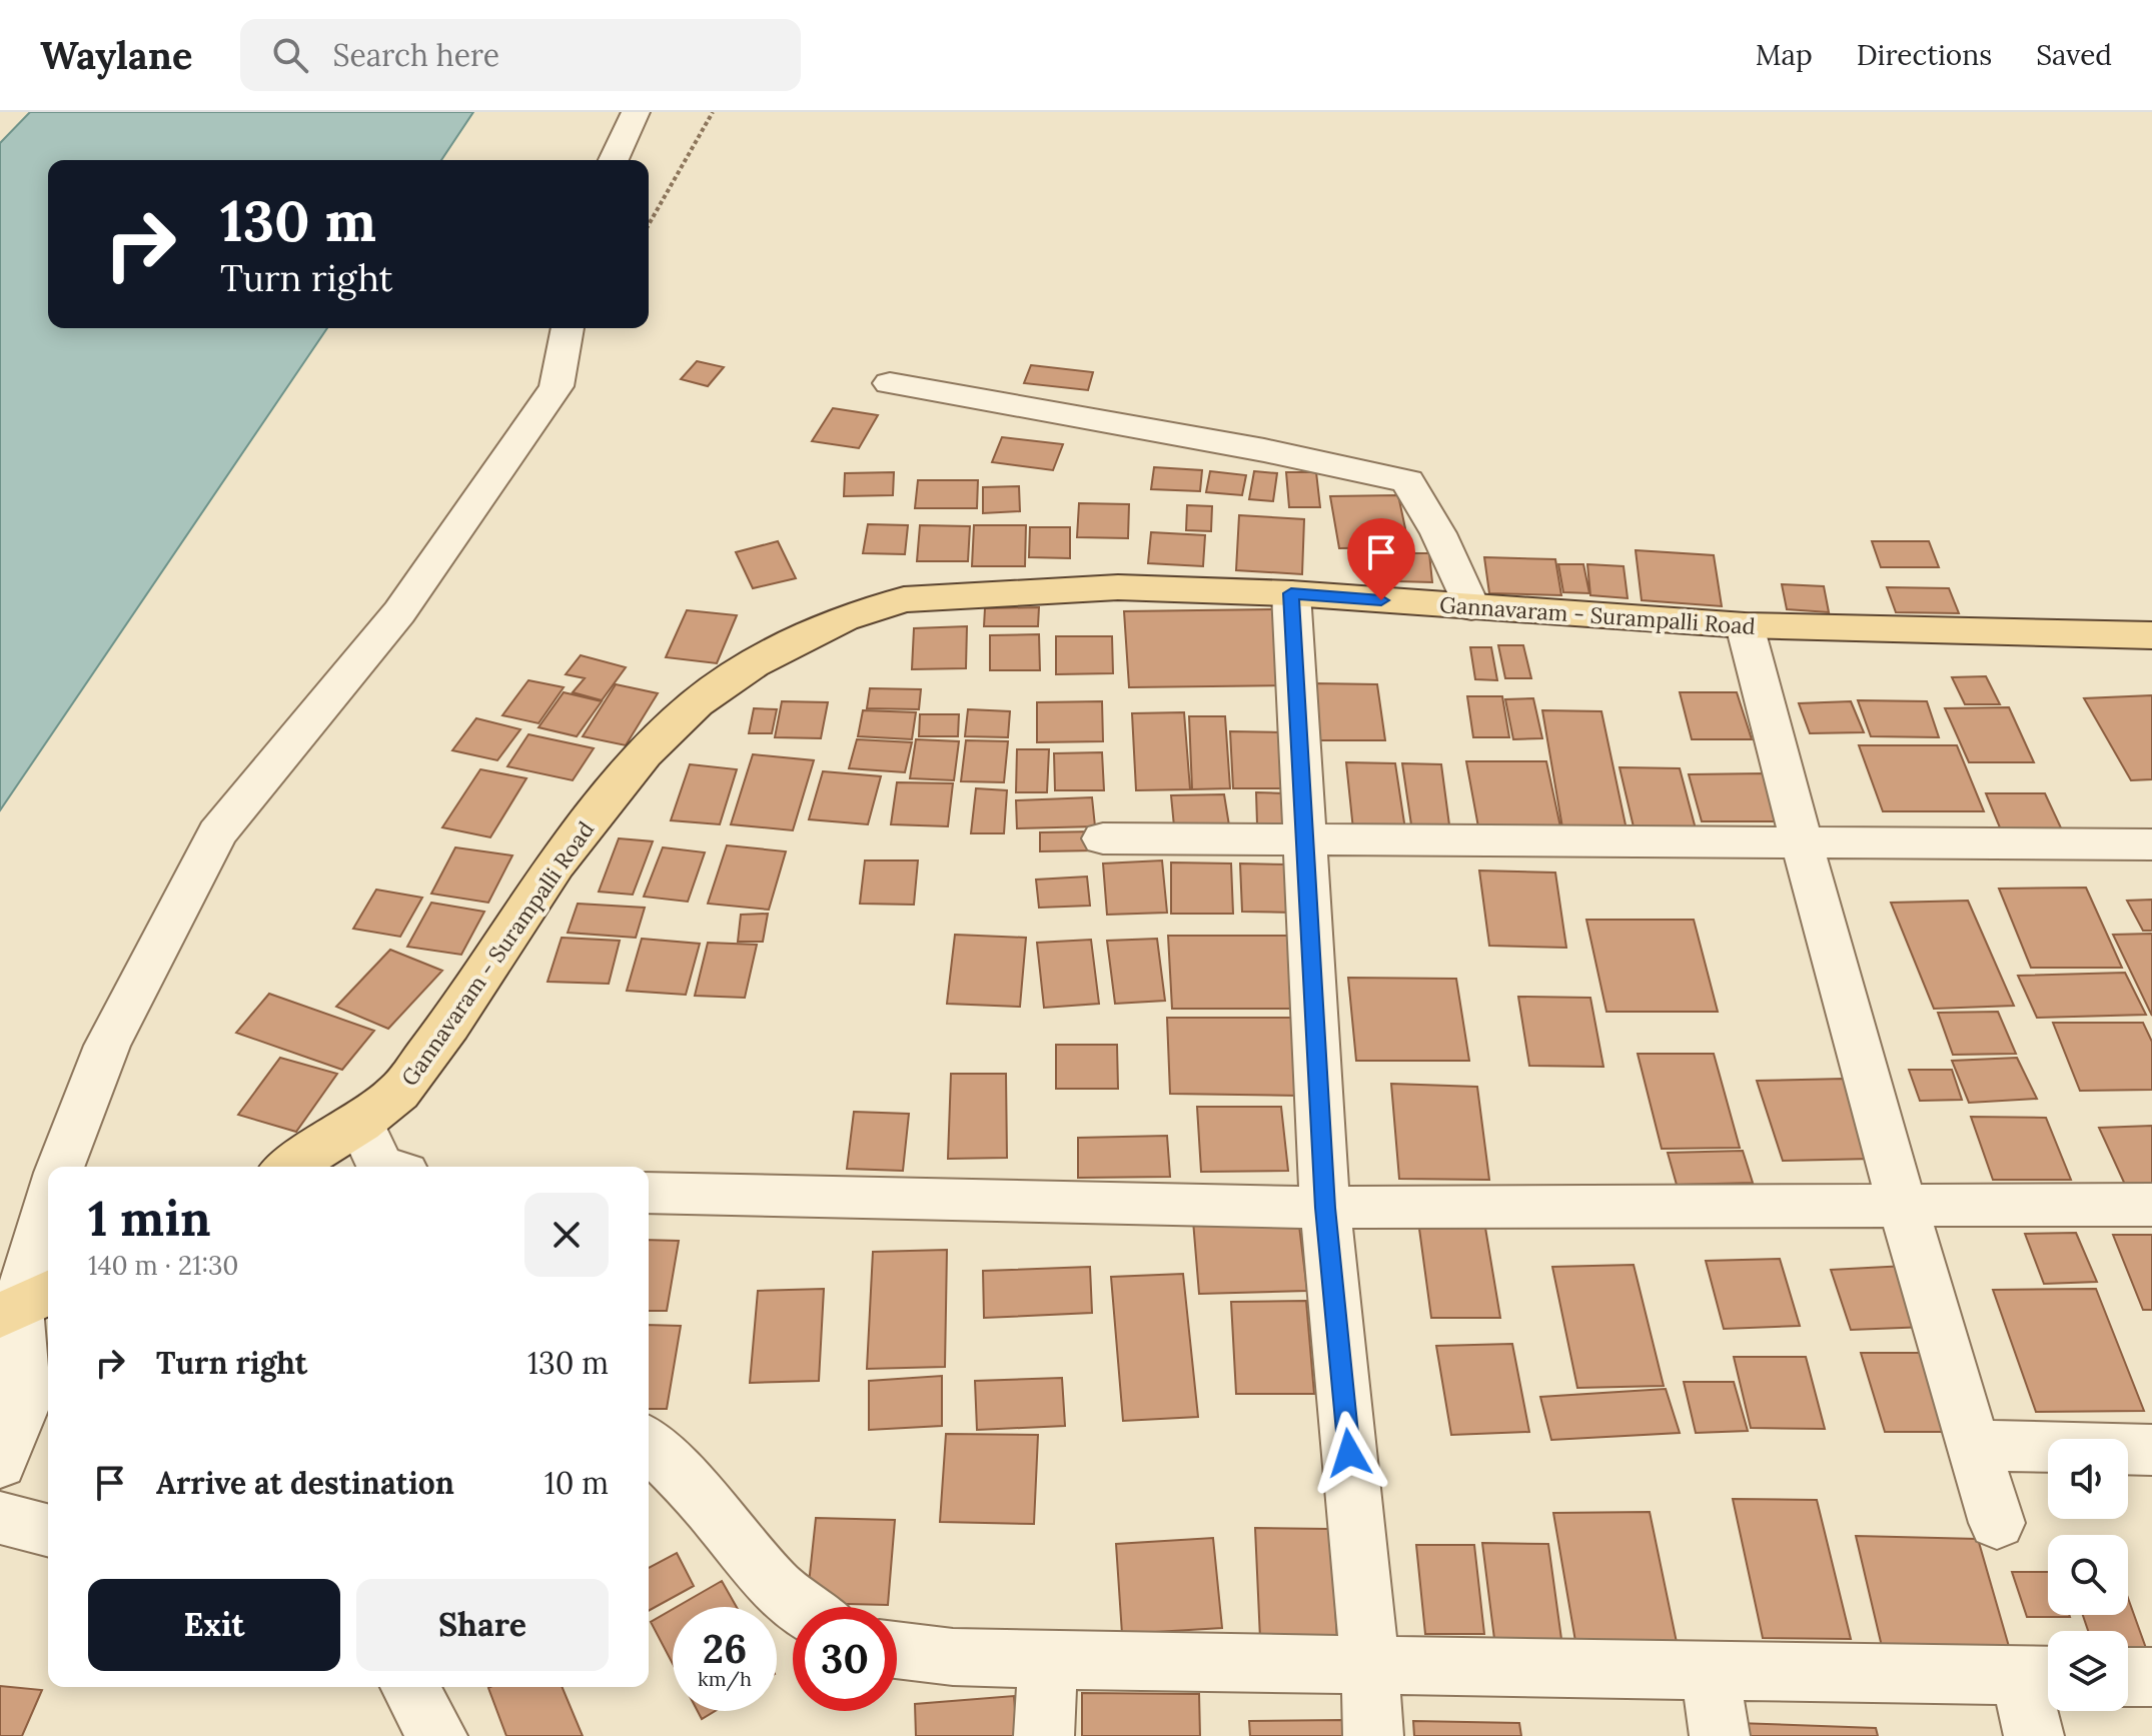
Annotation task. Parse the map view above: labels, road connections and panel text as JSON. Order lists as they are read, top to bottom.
{
  "streets": {
    "main road": ["Gannavaram - Surampalli Road"]
  },
  "page": {
    "header": "Waylane",
    "search": "Search here",
    "nav": ["Map", "Directions", "Saved"],
    "turn": ["130 m", "Turn right"],
    "heading": ["1 min", "140 m · 21:30"],
    "list": [
      {
        "name": "Turn right",
        "value": "130 m"
      },
      {
        "name": "Arrive at destination",
        "value": "10 m"
      }
    ],
    "buttons": ["Exit", "Share"],
    "speed": "26 km/h",
    "limit": "30"
  }
}
